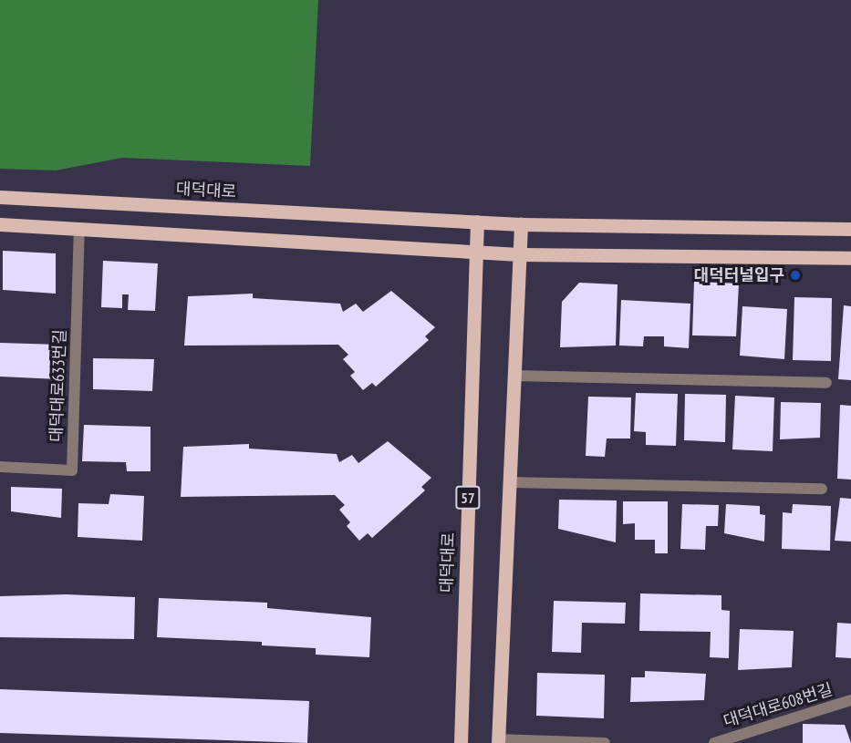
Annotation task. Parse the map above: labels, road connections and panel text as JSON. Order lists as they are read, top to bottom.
{
  "streets": {
    "main road": ["대덕대로", "57"],
    "street": ["대덕대로633번길", "대덕대로608번길"]
  },
  "places": ["대덕터널입구"]
}
